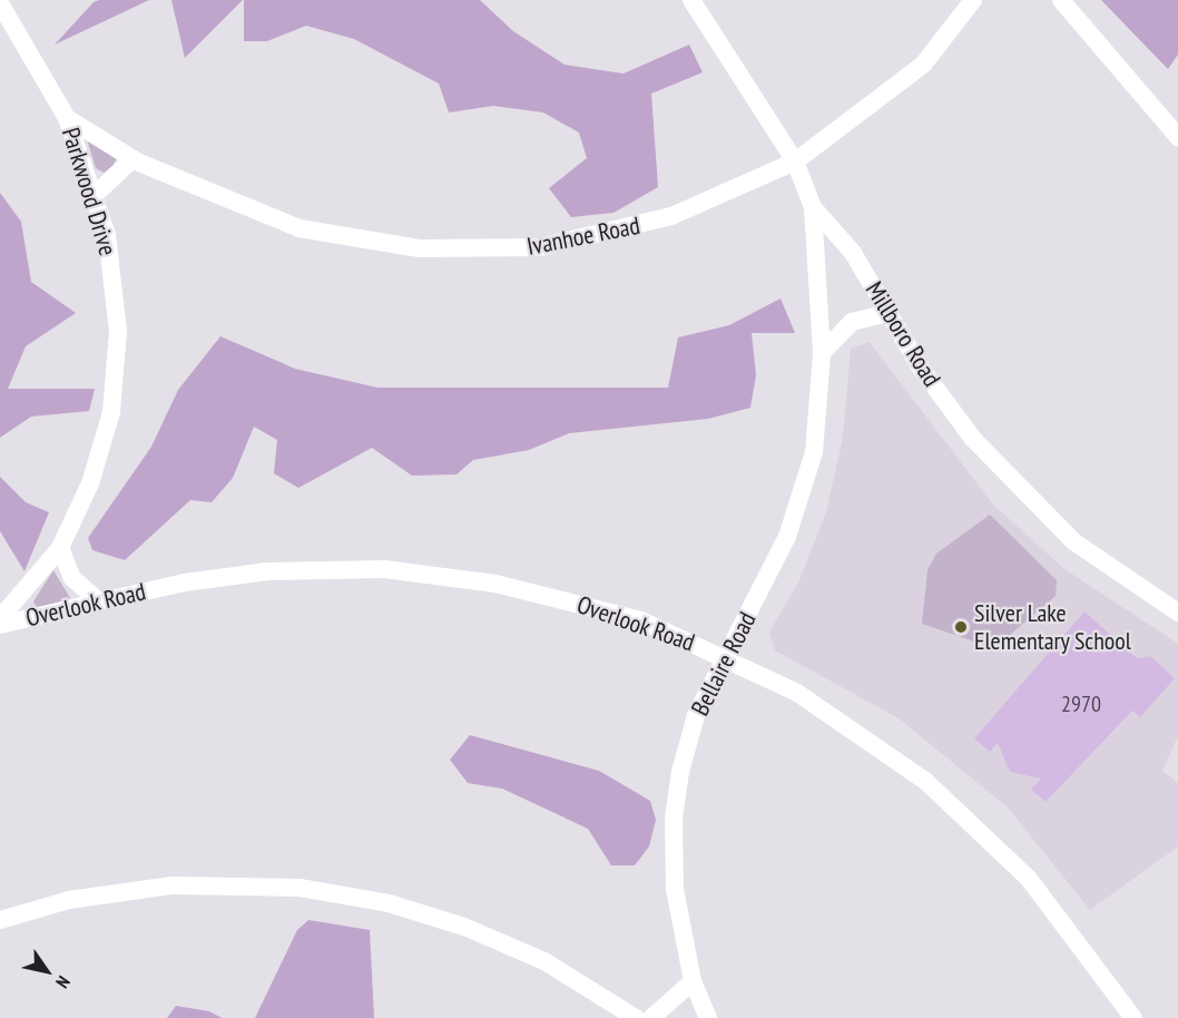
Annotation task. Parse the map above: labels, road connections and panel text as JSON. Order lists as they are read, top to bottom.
{
  "streets": {
    "street": [
      "Parkwood Drive",
      "Ivanhoe Road",
      "Millboro Road",
      "Overlook Road",
      "Bellaire Road"
    ]
  },
  "crossings": [
    ["Parkwood Drive", "Ivanhoe Road"],
    ["Ivanhoe Road", "Millboro Road"],
    ["Millboro Road", "Bellaire Road"],
    ["Overlook Road", "Bellaire Road"]
  ],
  "places": ["Silver Lake Elementary School"],
  "house_numbers": ["2970"],
  "north": "bottom right"
}
